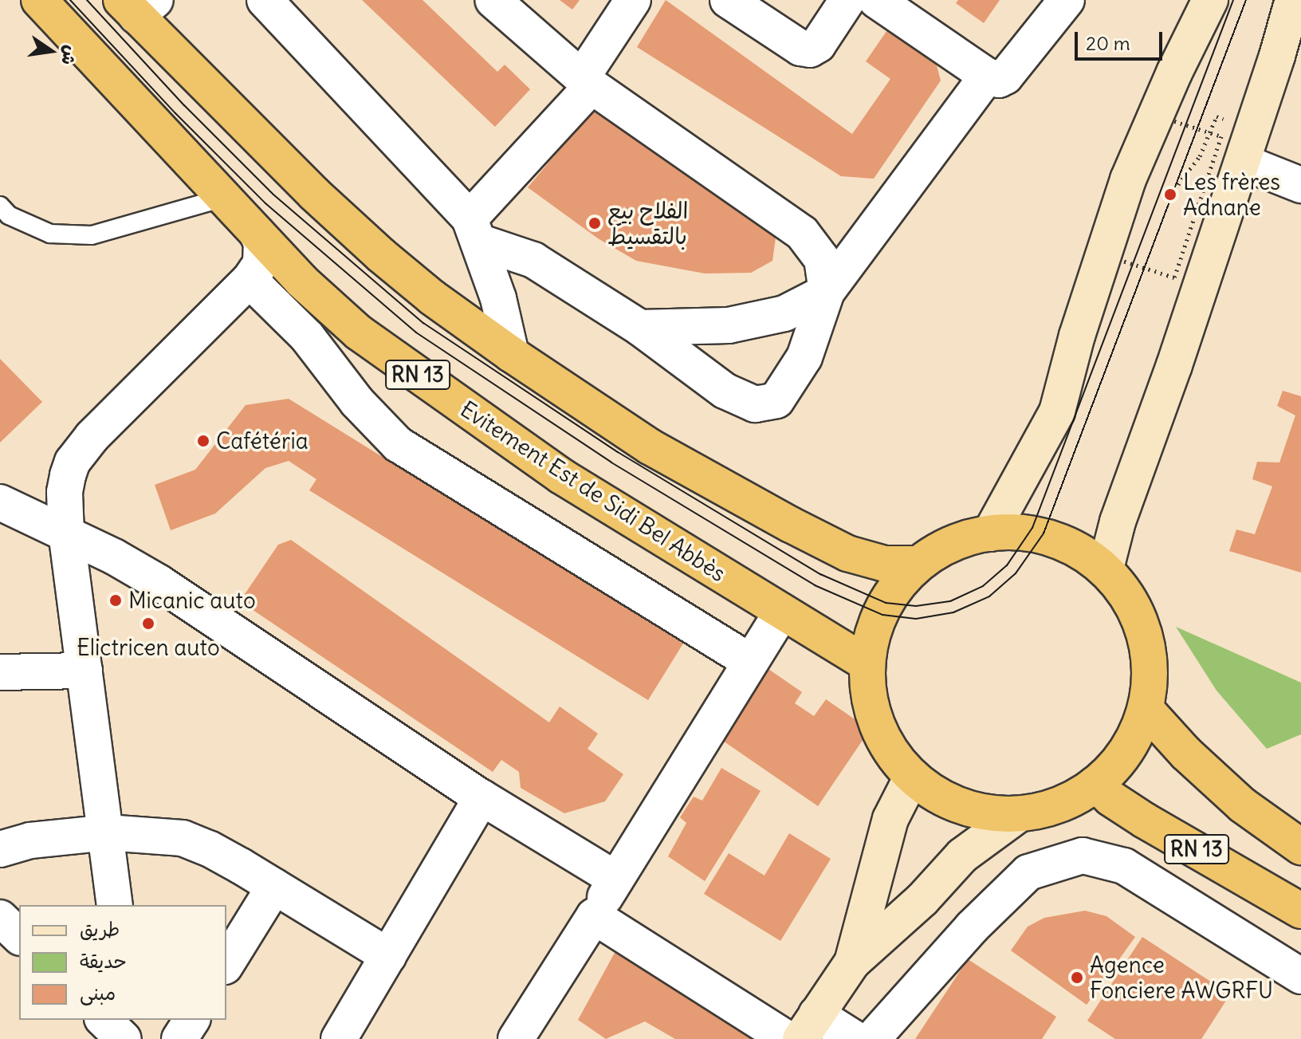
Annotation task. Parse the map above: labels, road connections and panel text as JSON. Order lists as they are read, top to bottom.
{
  "streets": {
    "highway": ["RN 13", "Evitement Est de Sidi Bel Abbès"]
  },
  "places": [
    "Les frères Adnane",
    "الفلاح بيع بالتقسيط",
    "Cafétéria",
    "Micanic auto",
    "Elictricen auto",
    "Agence Fonciere AWGRFU"
  ],
  "legend": ["طريق", "حديقة", "مبنى"],
  "scale_bar": "20 m",
  "north": "right"
}
